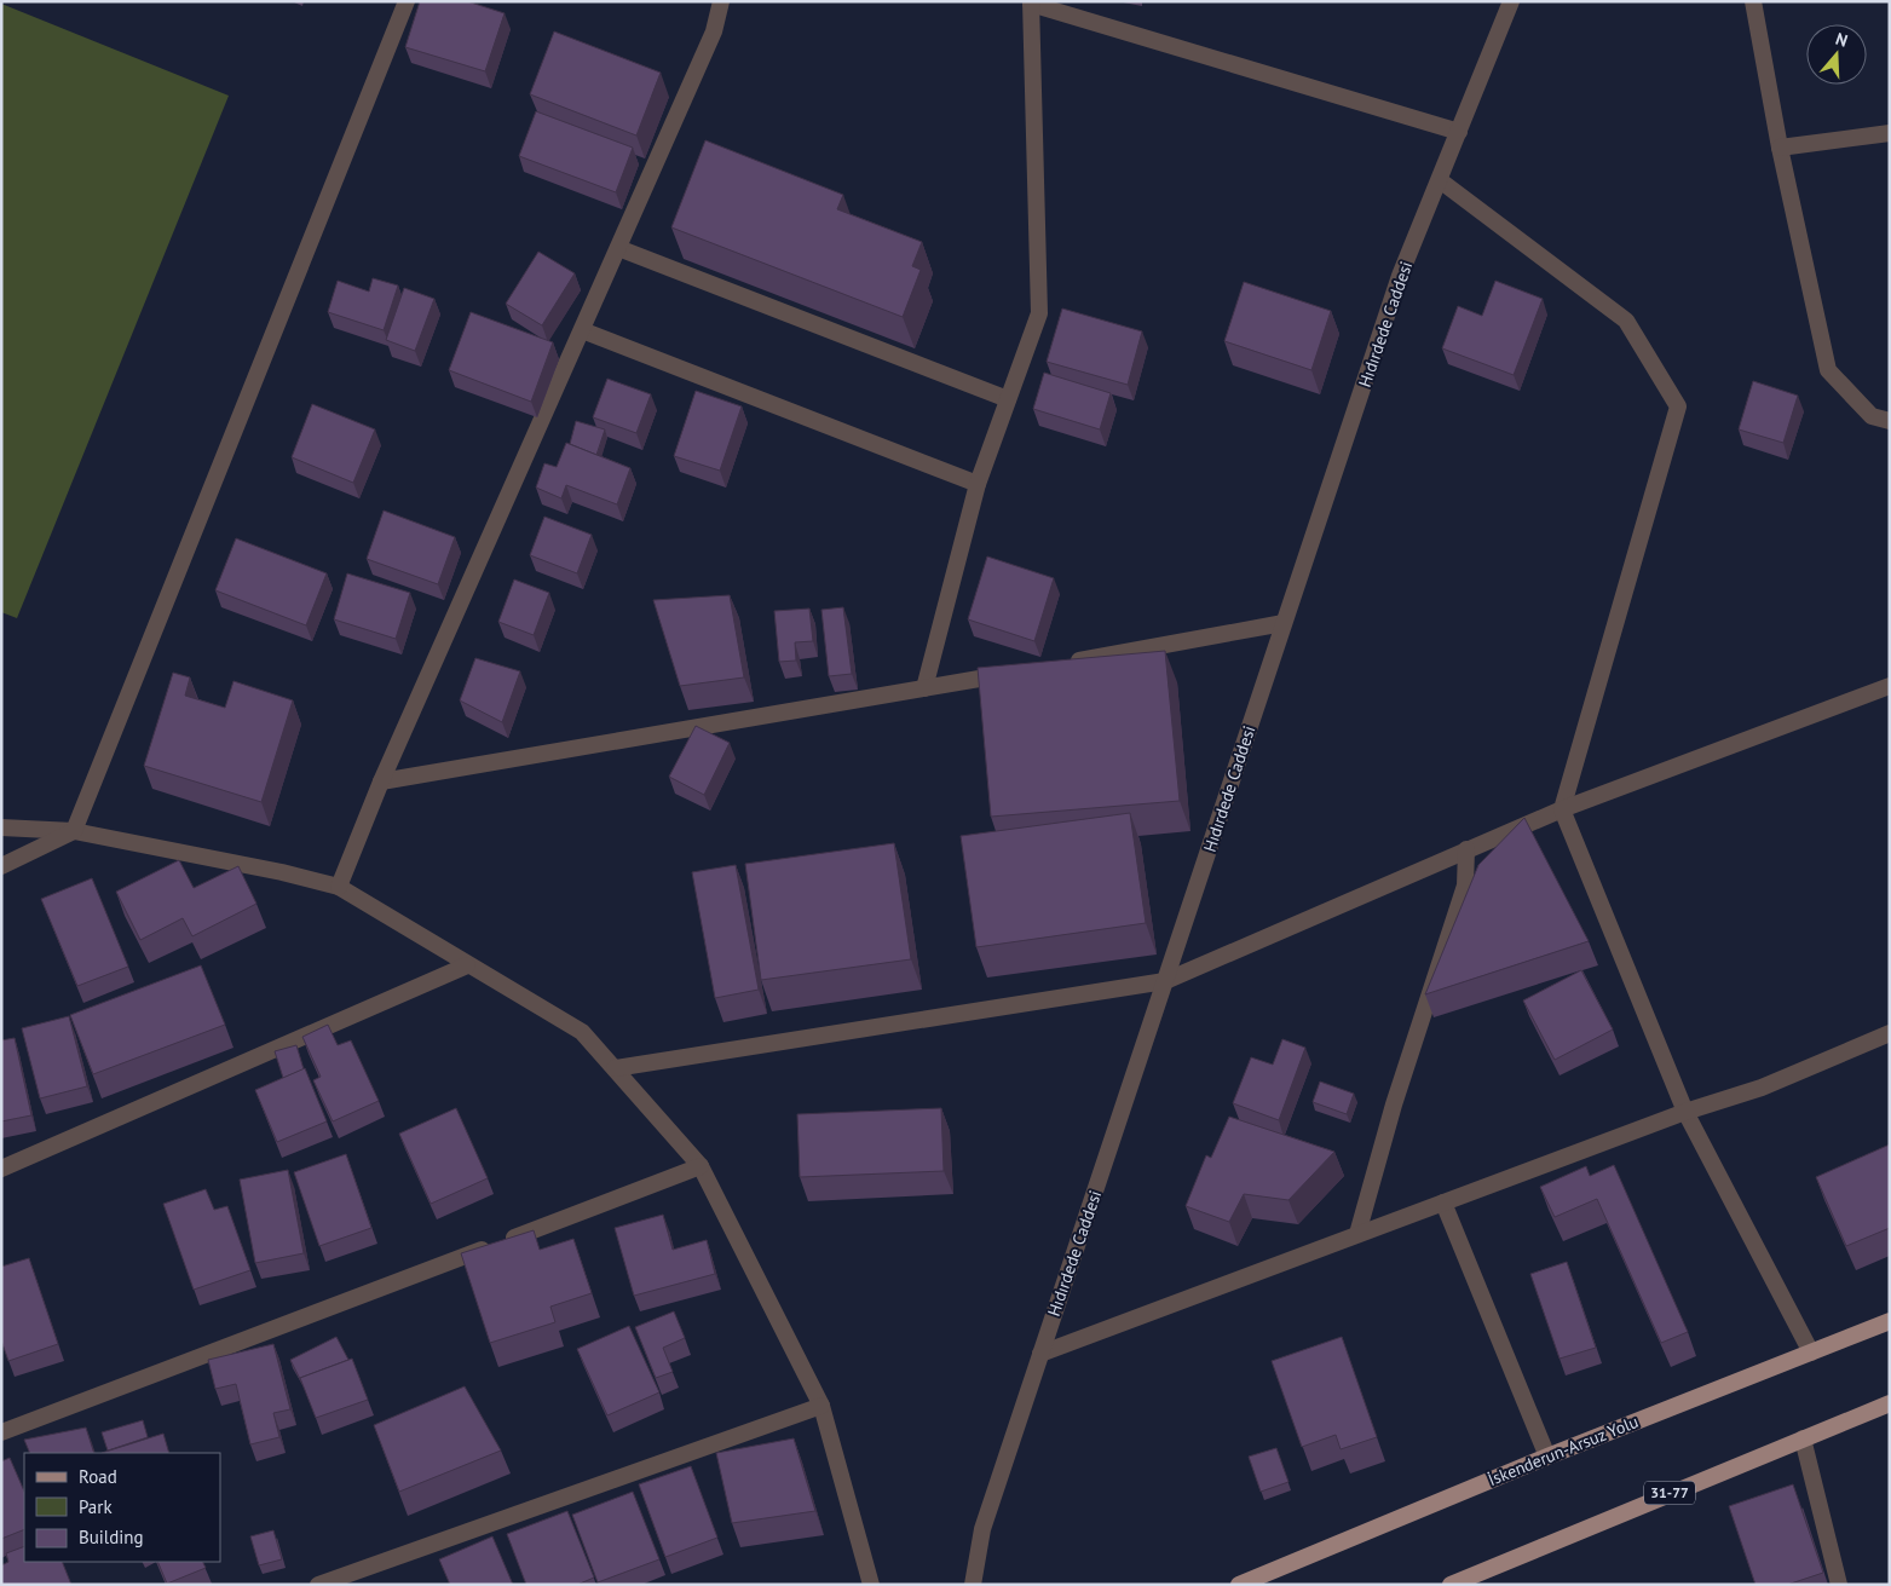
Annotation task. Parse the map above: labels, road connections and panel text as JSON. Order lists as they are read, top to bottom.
{
  "streets": {
    "main road": ["İskenderun-Arsuz Yolu", "31-77"],
    "street": ["Hıdırdede Caddesi"]
  },
  "legend": ["Road", "Park", "Building"],
  "north": "top"
}
